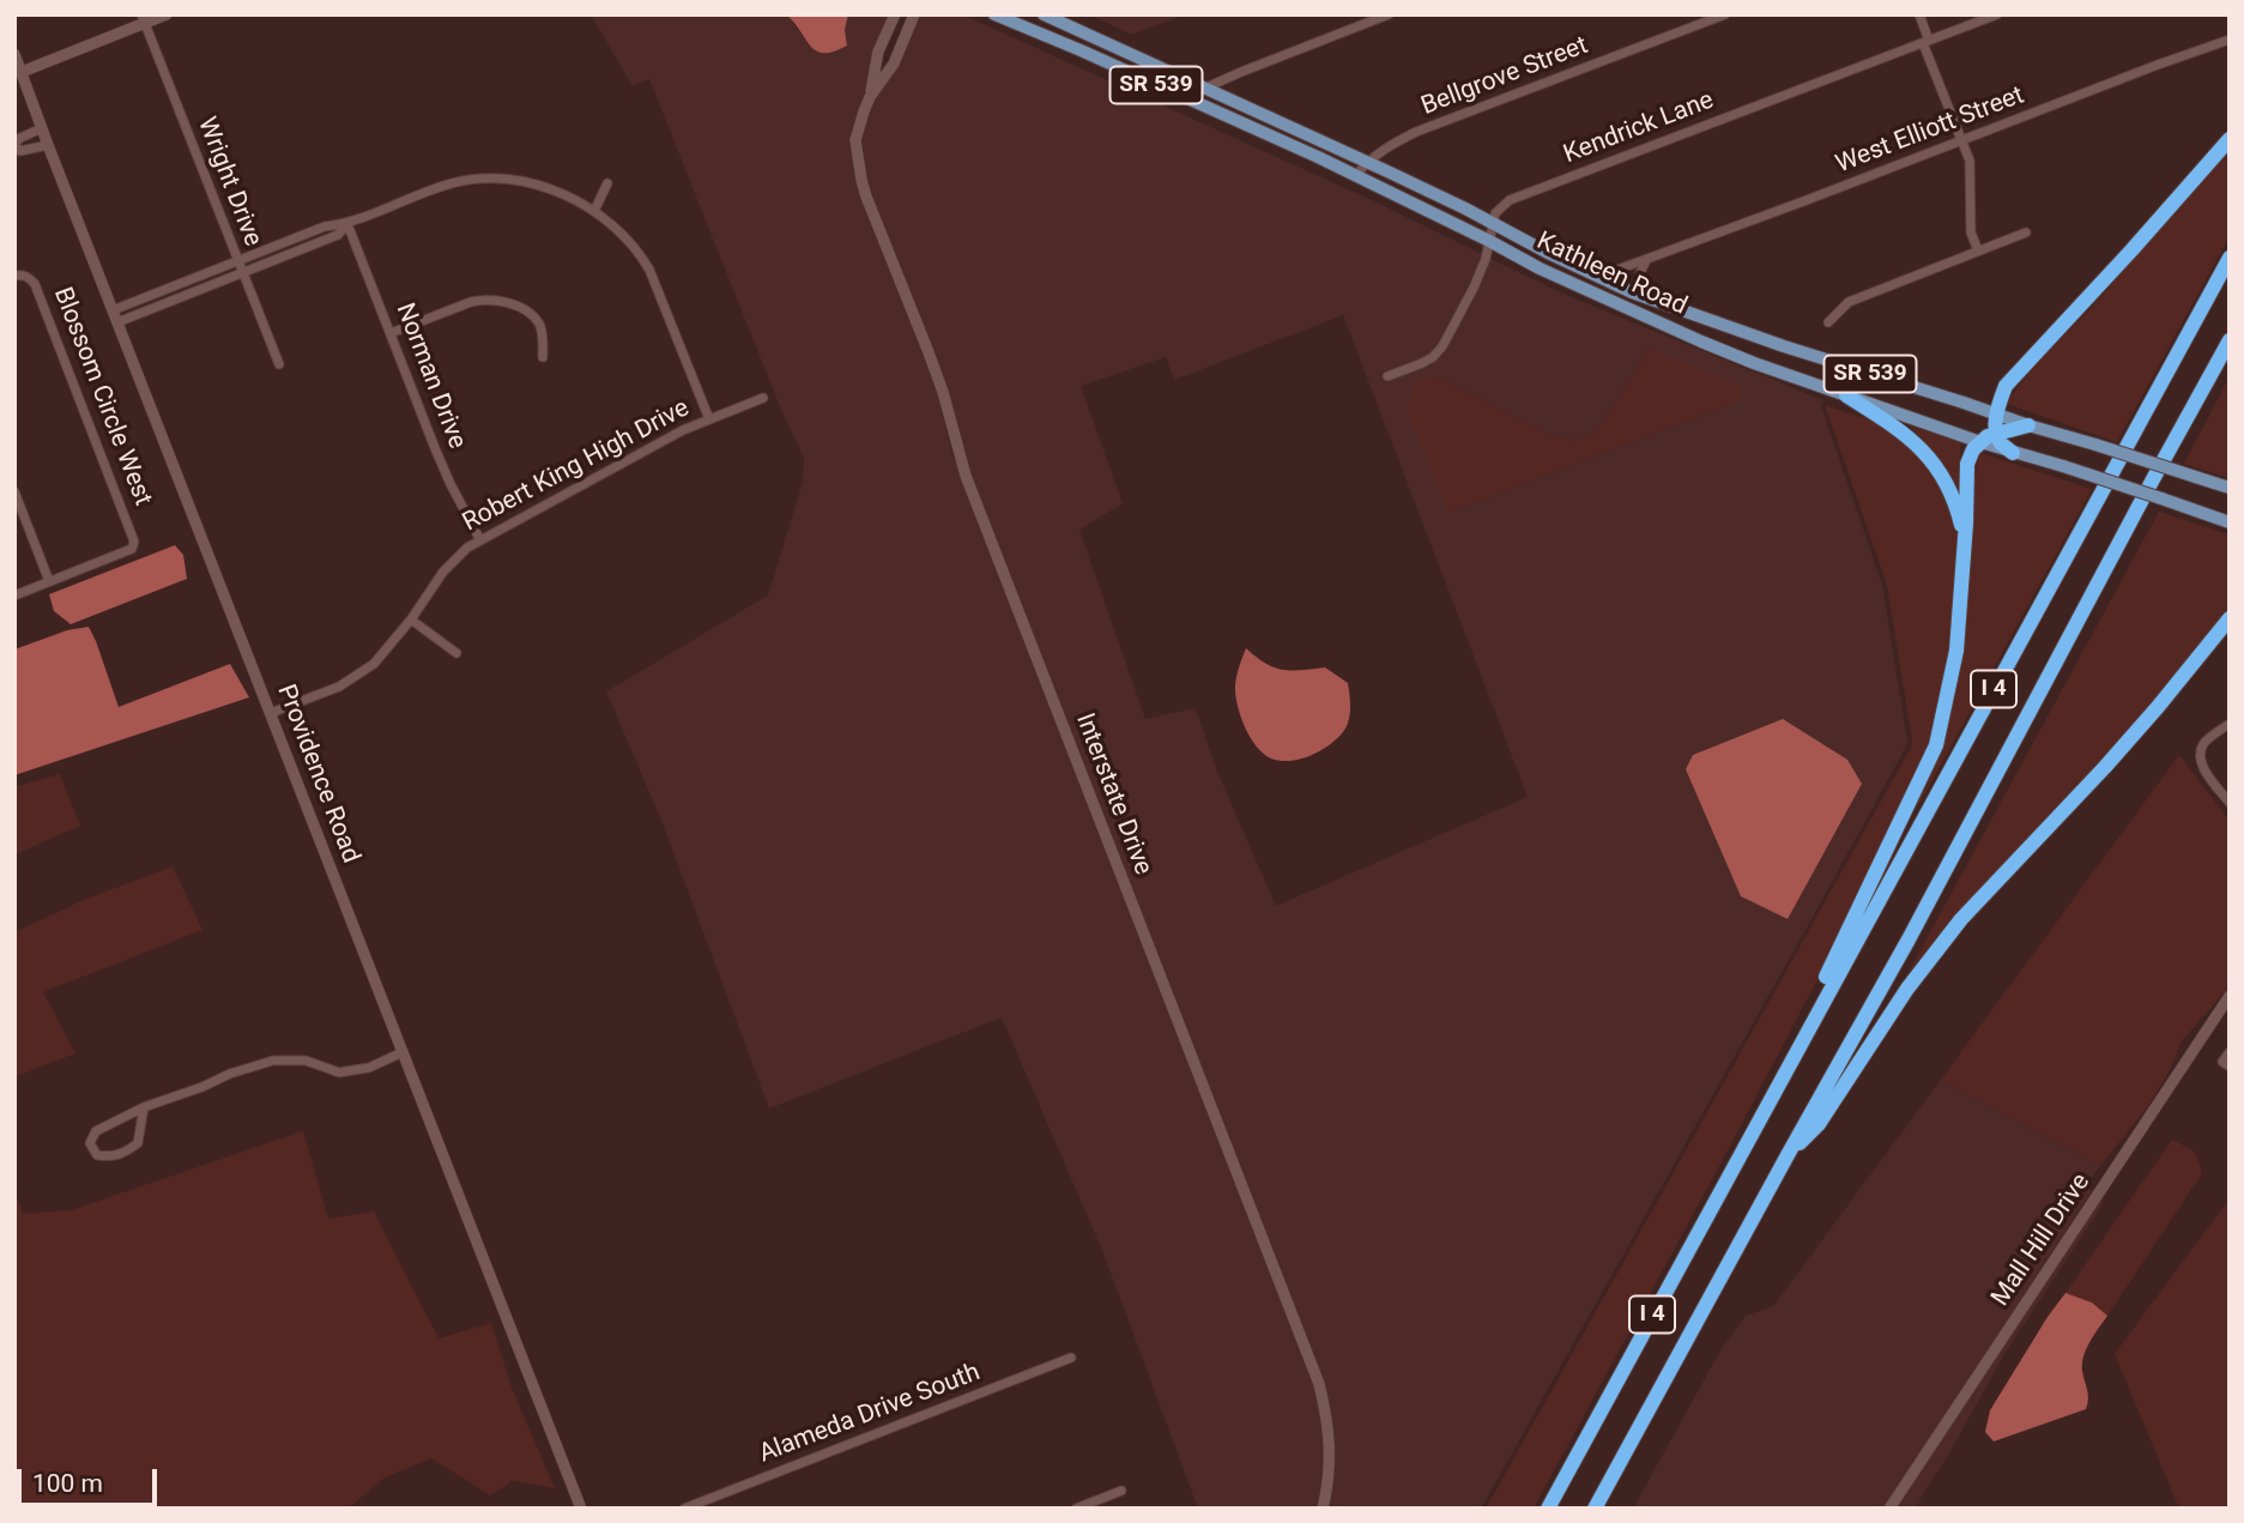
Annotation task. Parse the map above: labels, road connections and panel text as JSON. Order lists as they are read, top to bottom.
{
  "streets": {
    "highway": ["I 4"],
    "main road": ["SR 539", "Kathleen Road"],
    "street": [
      "Bellgrove Street",
      "Kendrick Lane",
      "West Elliott Street",
      "Wright Drive",
      "Norman Drive",
      "Blossom Circle West",
      "Robert King High Drive",
      "Providence Road",
      "Interstate Drive",
      "Mall Hill Drive",
      "Alameda Drive South"
    ]
  },
  "crossings": [
    ["Bellgrove Street", "Kathleen Road"],
    ["Kendrick Lane", "Kathleen Road"],
    ["West Elliott Street", "Kathleen Road"],
    ["Norman Drive", "Robert King High Drive"],
    ["Robert King High Drive", "Providence Road"]
  ],
  "scale_bar": "100 m"
}
